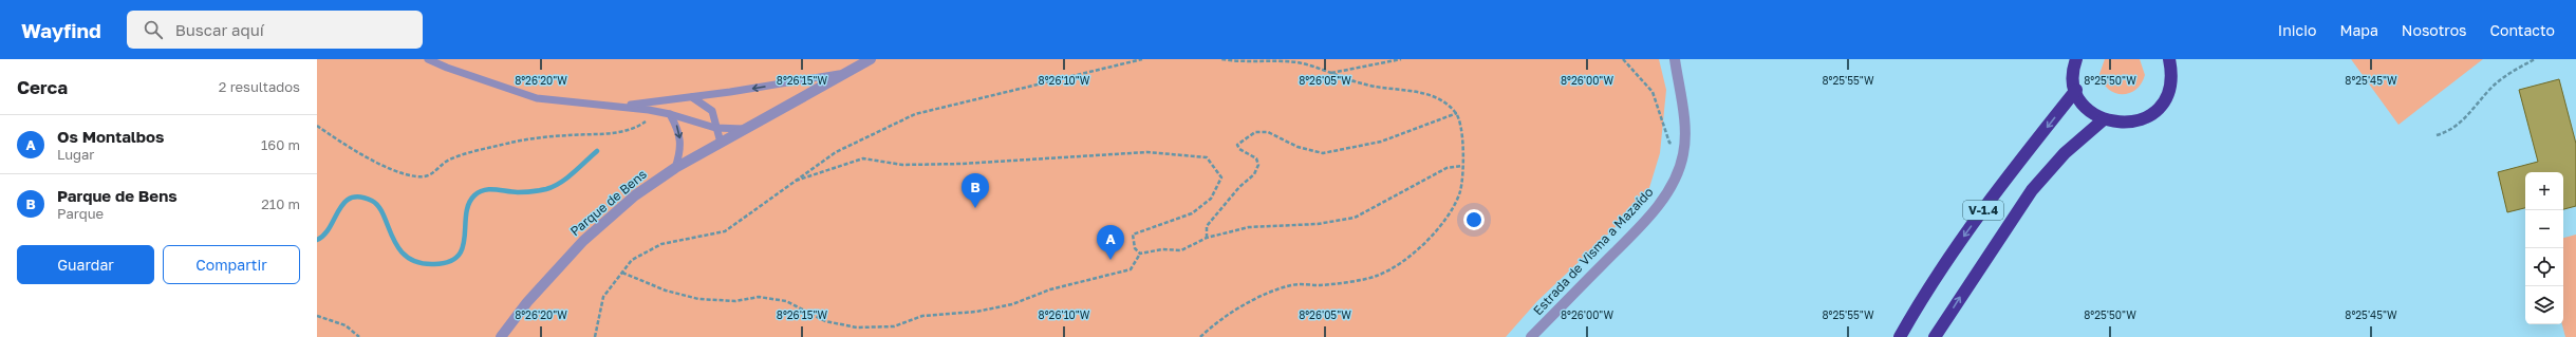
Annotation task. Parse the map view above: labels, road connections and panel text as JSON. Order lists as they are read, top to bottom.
{
  "streets": {
    "highway": ["V-1.4"],
    "street": ["Parque de Bens", "Estrada de Visma a Mazaído"]
  },
  "page": {
    "header": "Wayfind",
    "search": "Buscar aquí",
    "nav": [
      "Inicio",
      "Mapa",
      "Nosotros",
      "Contacto"
    ],
    "heading": ["Cerca", "2 resultados"],
    "list": [
      {
        "mark": "A",
        "name": "Os Montalbos",
        "note": "Lugar",
        "value": "160 m"
      },
      {
        "mark": "B",
        "name": "Parque de Bens",
        "note": "Parque",
        "value": "210 m"
      }
    ],
    "map_buttons": ["+", "−"],
    "pins": ["B", "A"],
    "buttons": ["Guardar", "Compartir"]
  },
  "coordinates": [
    "8°26'20\"W",
    "8°26'15\"W",
    "8°26'10\"W",
    "8°26'05\"W",
    "8°26'00\"W",
    "8°25'55\"W",
    "8°25'50\"W",
    "8°25'45\"W"
  ]
}
